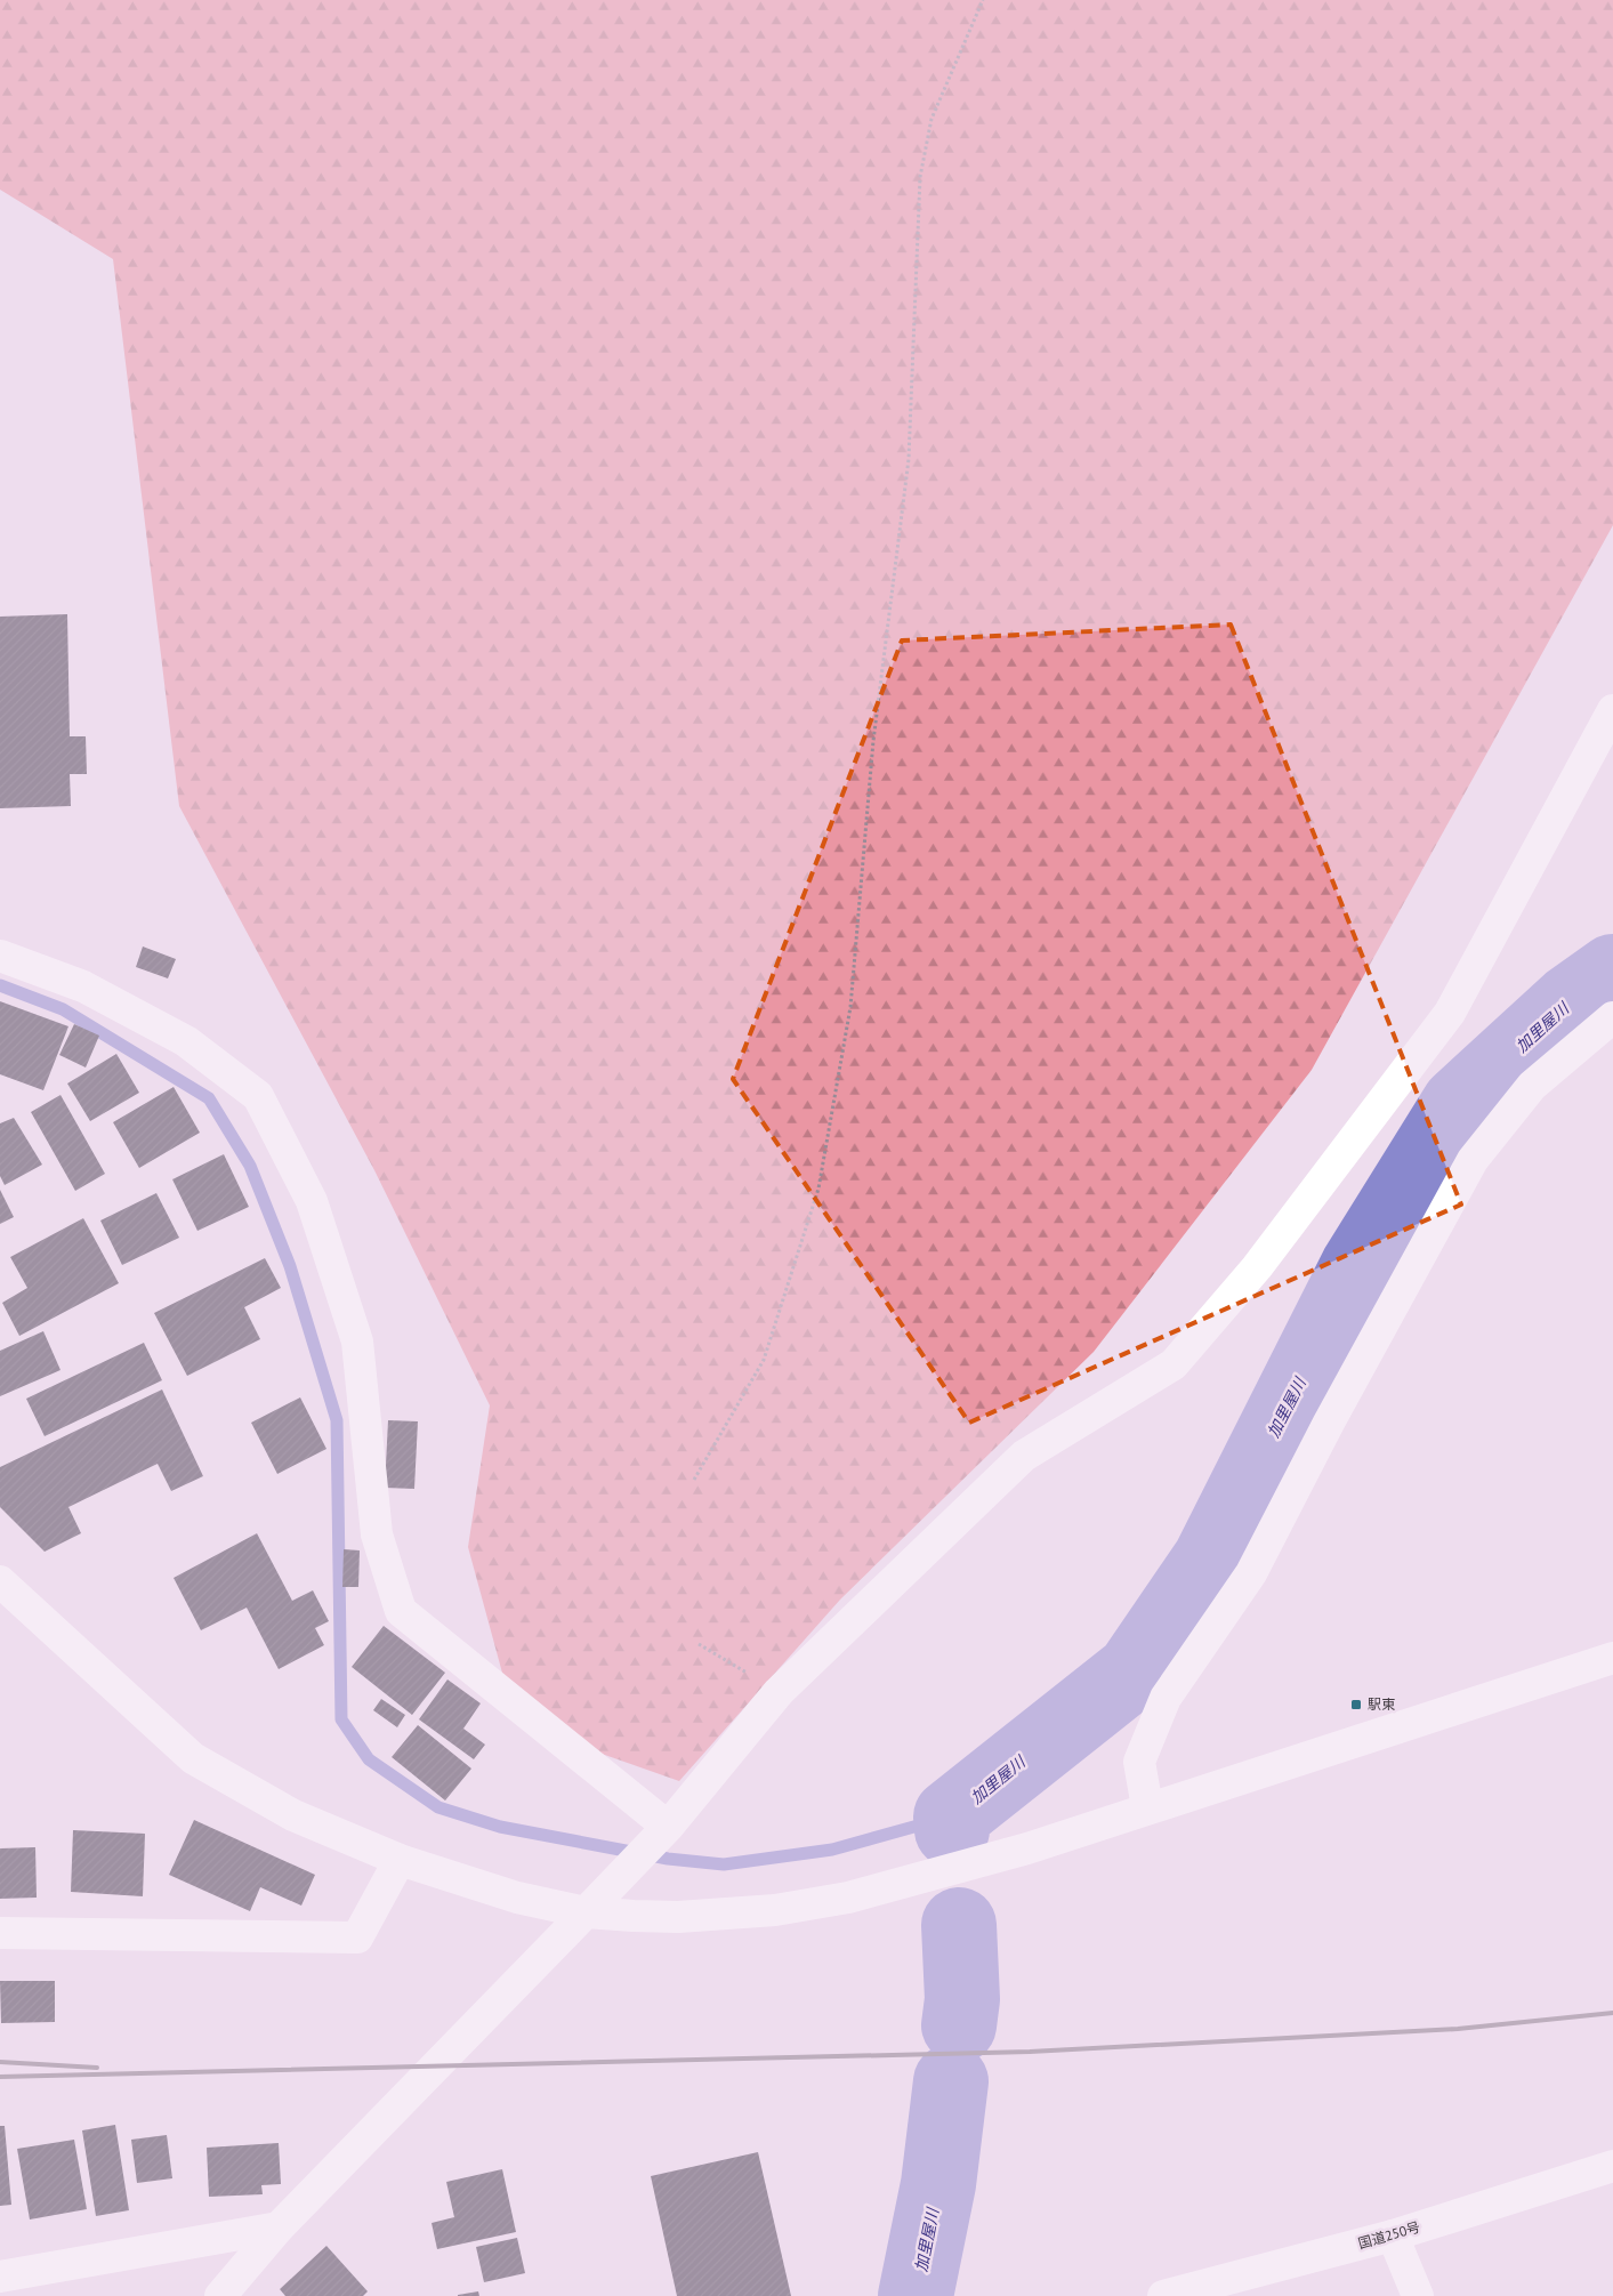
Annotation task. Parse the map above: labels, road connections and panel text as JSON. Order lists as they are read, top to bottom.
{
  "streets": {
    "main road": ["国道250号"]
  },
  "water": ["加里屋川"],
  "places": {
    "transit": ["駅東"]
  }
}
